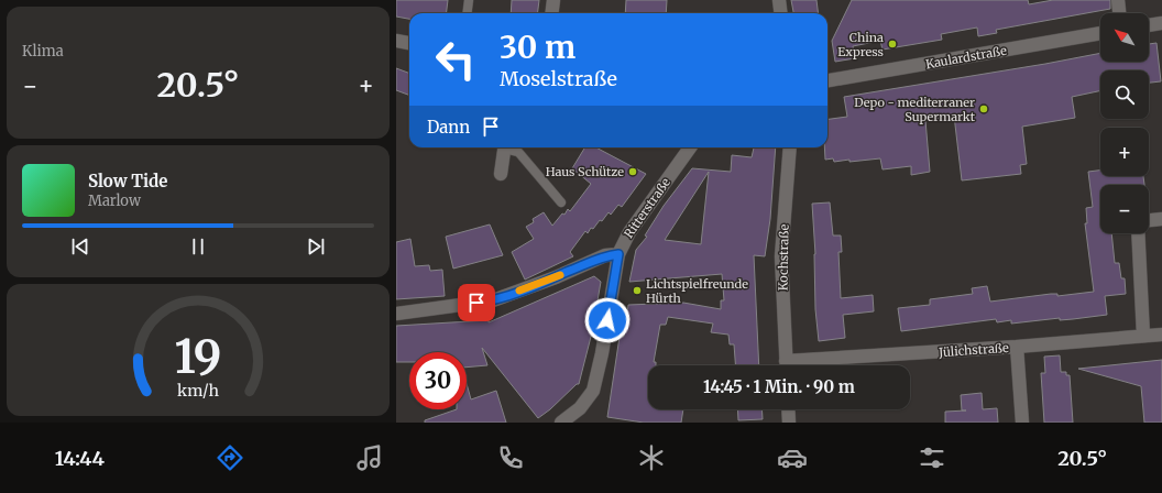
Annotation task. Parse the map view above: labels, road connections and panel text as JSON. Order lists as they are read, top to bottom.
{
  "streets": {
    "street": [
      "Kaulardstraße",
      "Ritterstraße",
      "Kochstraße",
      "Jülichstraße"
    ]
  },
  "places": [
    "China Express",
    "Depo - mediterraner Supermarkt",
    "Haus Schütze",
    "Lichtspielfreunde Hürth"
  ],
  "north": "top left",
  "page": {
    "tile": "Klima",
    "map_buttons": ["+", "−"],
    "turn": ["30 m", "Moselstraße"],
    "heat": ["−", "20.5°", "+"],
    "then": "Dann",
    "song": ["Slow Tide", "Marlow"],
    "limit": "30",
    "trip": "14:45 · 1 Min. · 90 m",
    "tabs": ["14:44", "20.5°"],
    "gauge": ["19", "km/h"]
  }
}
